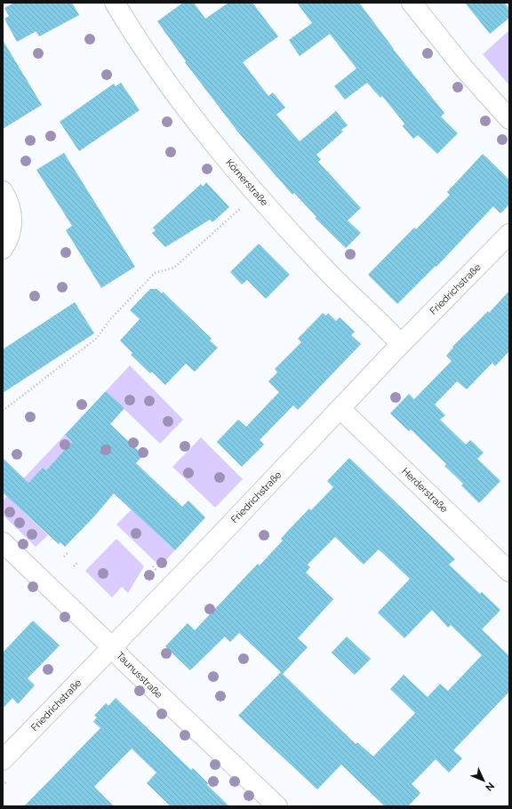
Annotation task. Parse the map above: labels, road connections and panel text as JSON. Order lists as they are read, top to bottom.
{
  "streets": {
    "street": [
      "Körnerstraße",
      "Friedrichstraße",
      "Herderstraße",
      "Taunusstraße"
    ]
  },
  "crossings": [
    ["Körnerstraße", "Friedrichstraße"],
    ["Friedrichstraße", "Herderstraße"],
    ["Friedrichstraße", "Taunusstraße"]
  ],
  "north": "bottom right"
}
